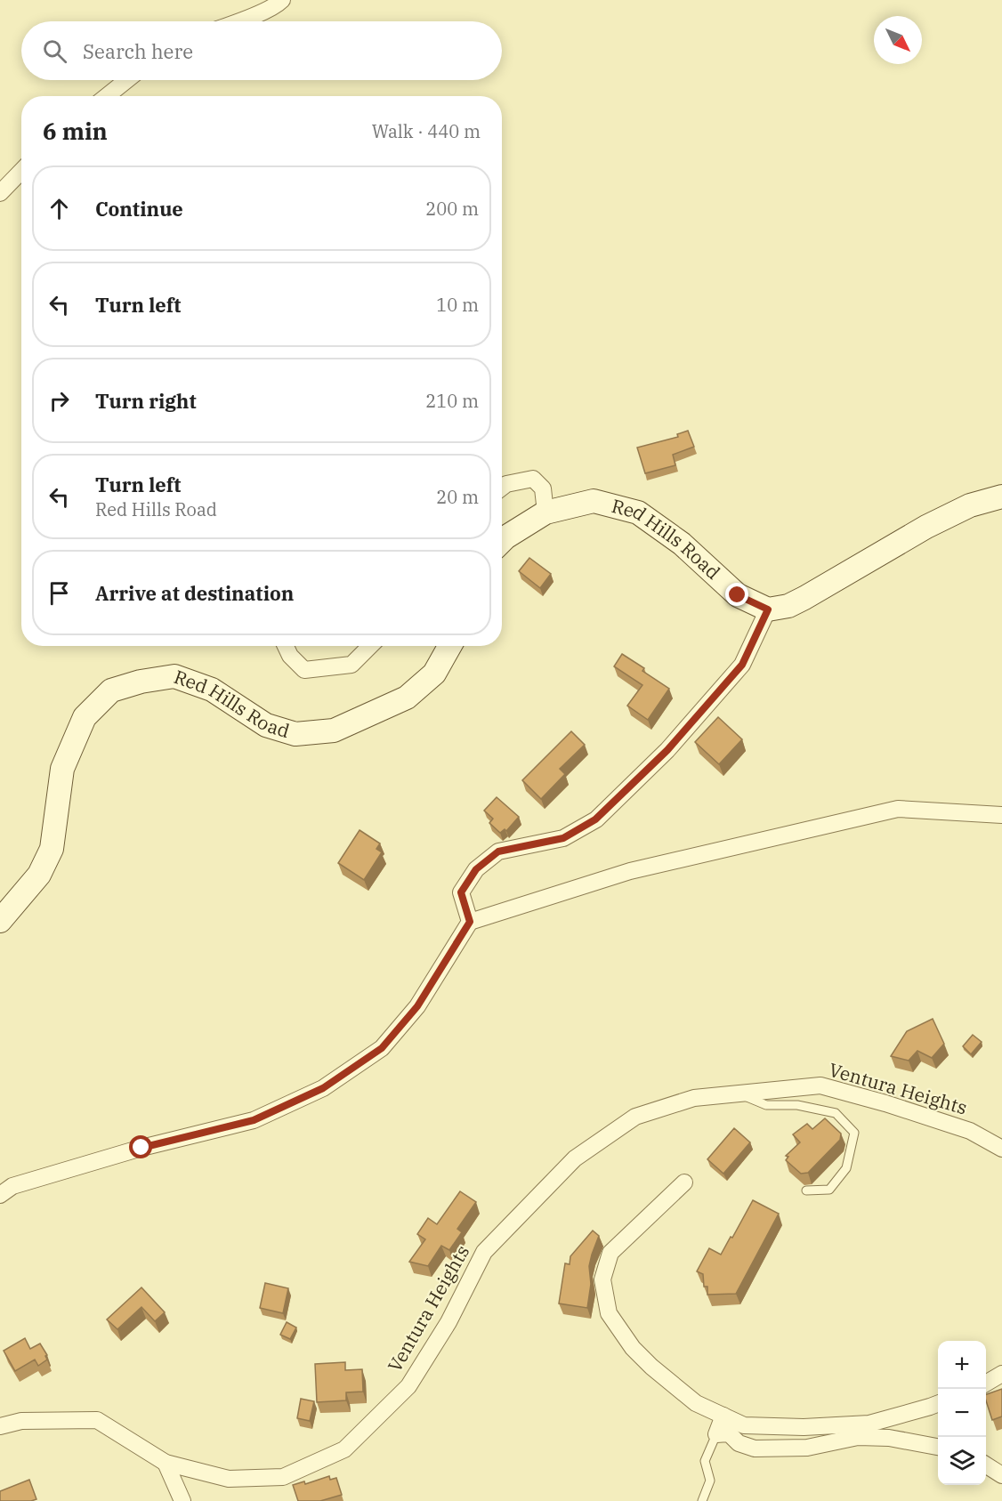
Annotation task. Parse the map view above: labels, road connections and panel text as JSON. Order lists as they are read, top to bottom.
{
  "streets": {
    "main road": ["Red Hills Road"],
    "street": ["Ventura Heights"]
  },
  "north": "bottom right",
  "page": {
    "search": "Search here",
    "heading": ["6 min", "Walk · 440 m"],
    "list": [
      ["Continue", "200 m"],
      ["Turn left", "10 m"],
      ["Turn right", "210 m"],
      ["Turn left", "Red Hills Road", "20 m"],
      "Arrive at destination"
    ],
    "map_buttons": ["+", "−"]
  }
}
